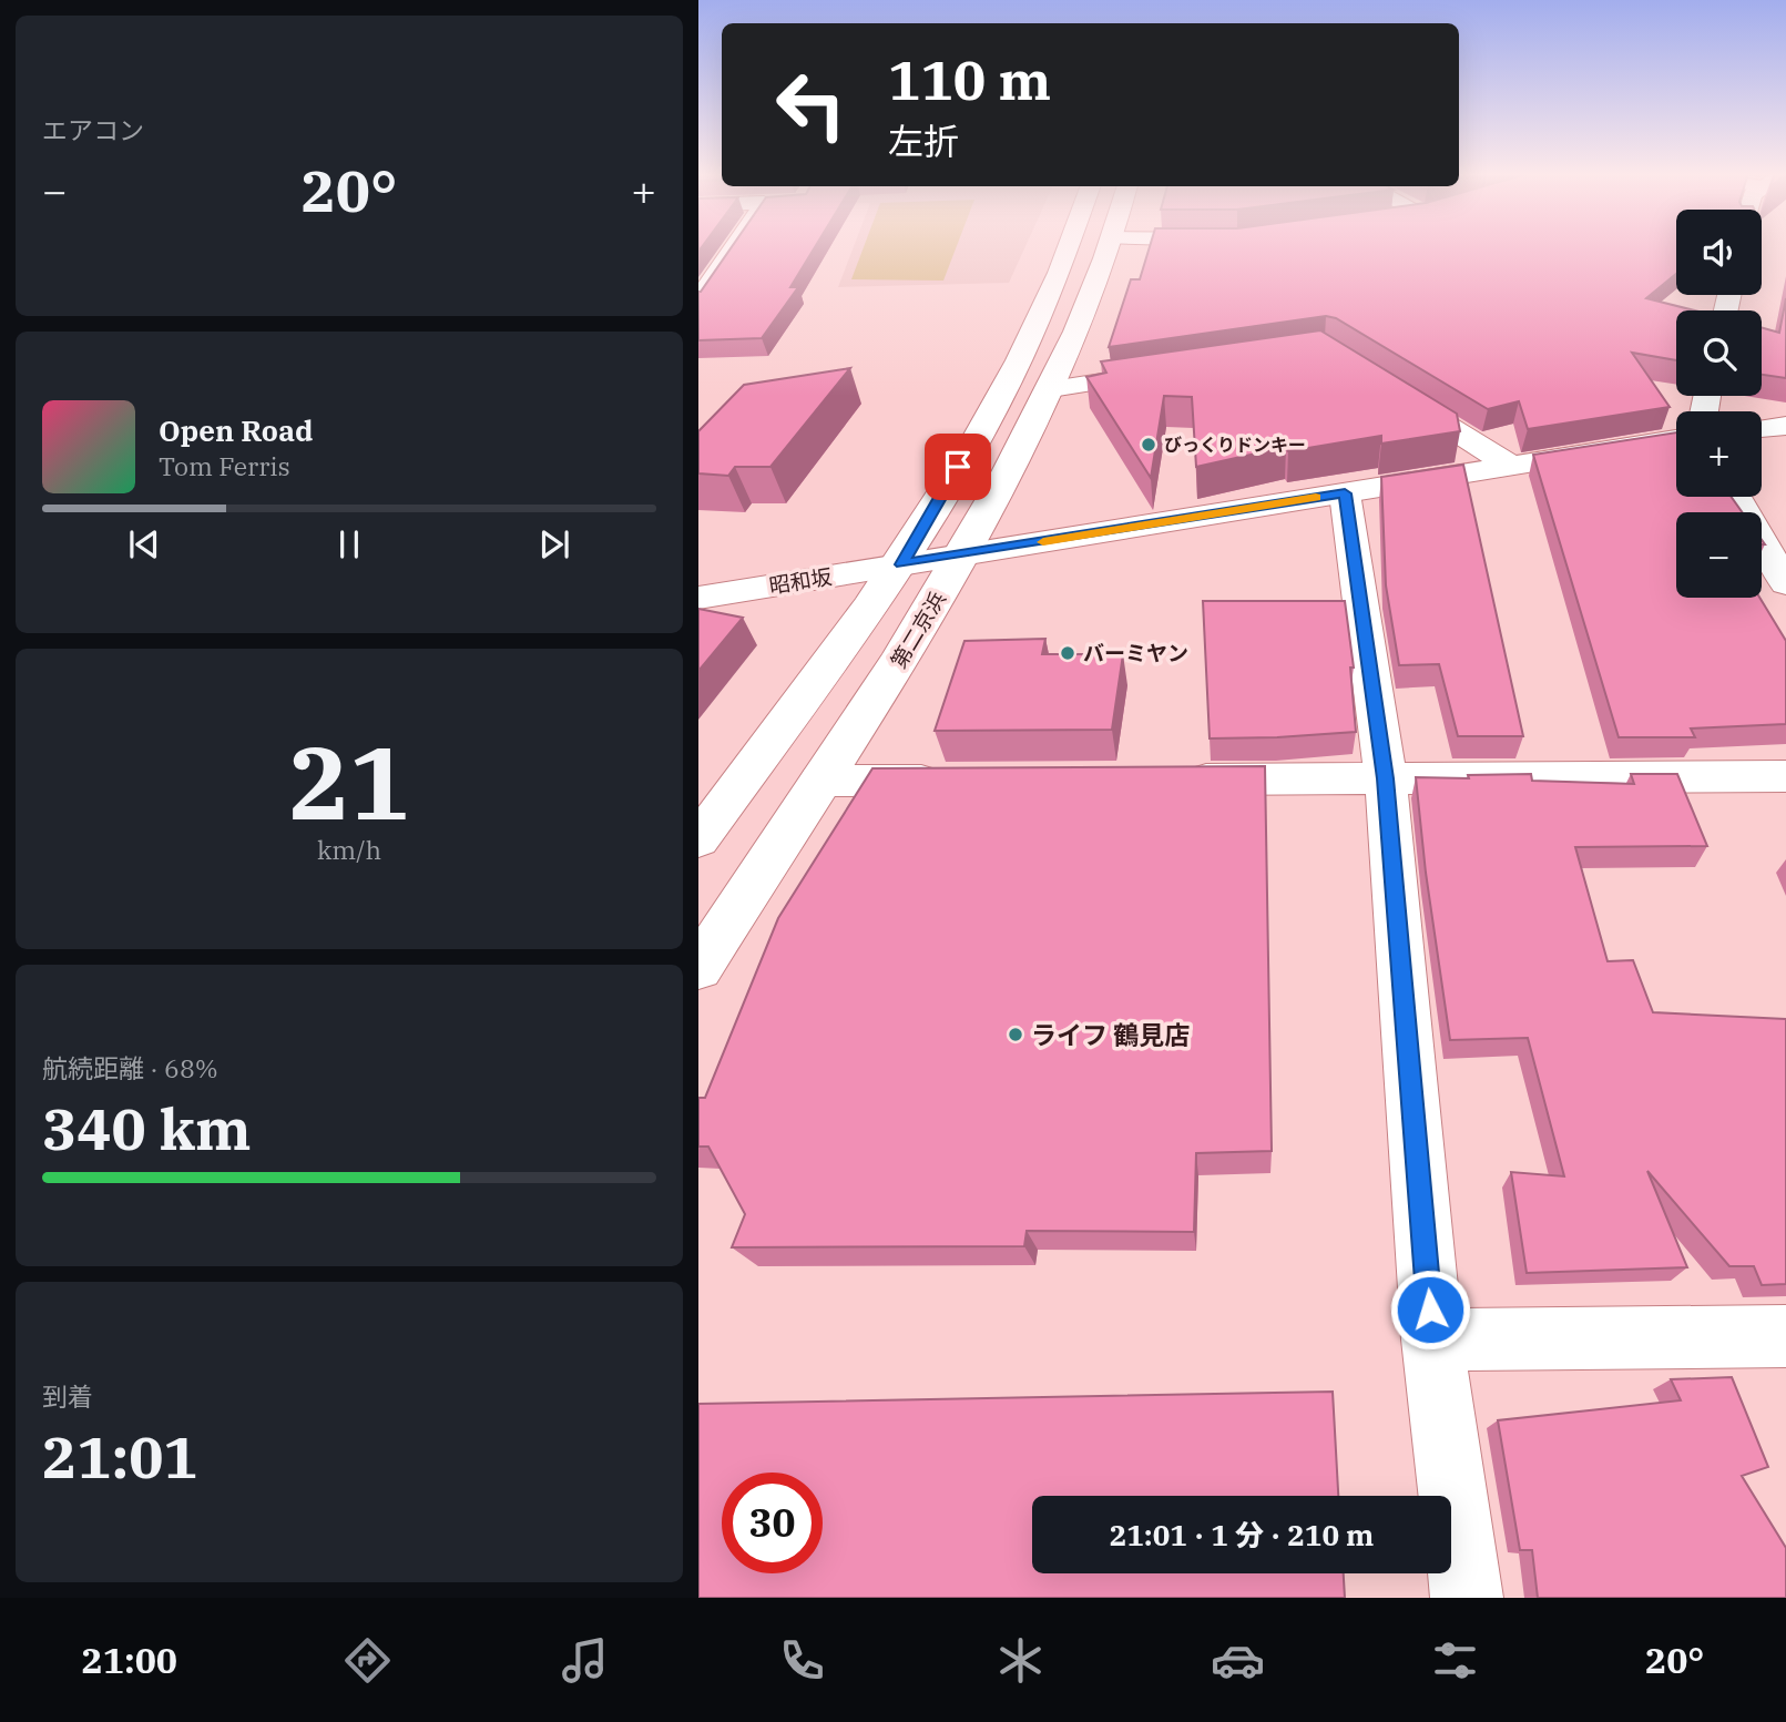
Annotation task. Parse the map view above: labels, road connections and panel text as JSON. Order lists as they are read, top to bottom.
{
  "streets": {
    "main road": ["昭和坂", "第二京浜"]
  },
  "crossings": [
    ["昭和坂", "第二京浜"]
  ],
  "places": ["びっくりドンキー", "バーミヤン", "ライフ 鶴見店"],
  "page": {
    "tile": [
      "エアコン",
      ["21", "km/h"],
      ["航続距離 · 68%", "340 km"],
      ["到着", "21:01"]
    ],
    "turn": ["110 m", "左折"],
    "heat": ["−", "20°", "+"],
    "map_buttons": ["+", "−"],
    "song": ["Open Road", "Tom Ferris"],
    "limit": "30",
    "trip": "21:01 · 1 分 · 210 m",
    "tabs": ["21:00", "20°"]
  }
}
